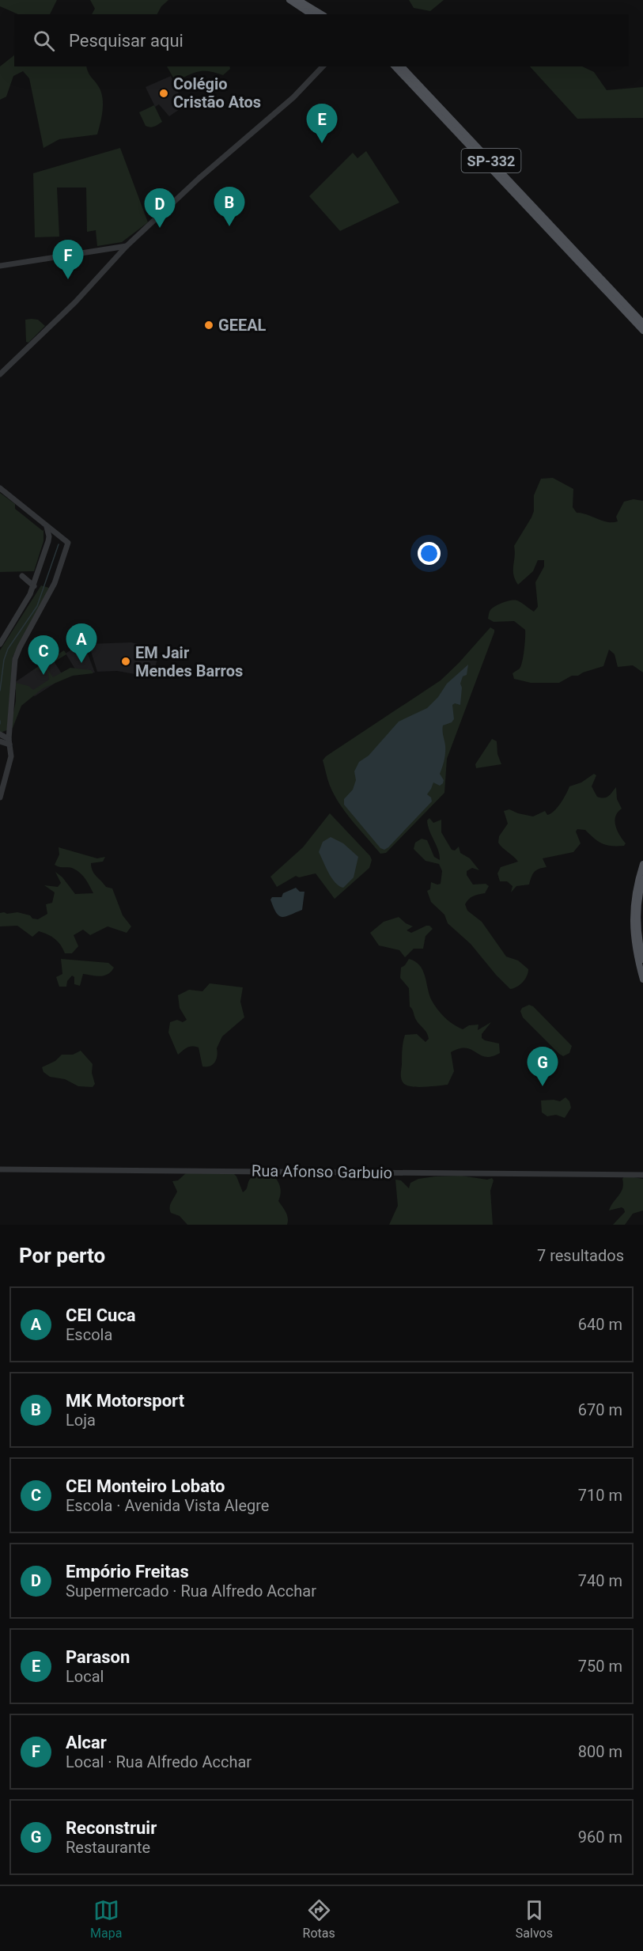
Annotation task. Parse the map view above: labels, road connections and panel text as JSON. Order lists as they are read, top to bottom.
{
  "streets": {
    "main road": ["SP-332"],
    "street": ["Rua Afonso Garbuio"]
  },
  "places": ["Colégio Cristão Atos", "GEEAL", "EM Jair Mendes Barros"],
  "page": {
    "search": "Pesquisar aqui",
    "pins": [
      "E",
      "B",
      "D",
      "F",
      "A",
      "C",
      "G"
    ],
    "heading": ["Por perto", "7 resultados"],
    "list": [
      {
        "mark": "A",
        "name": "CEI Cuca",
        "note": "Escola",
        "value": "640 m"
      },
      {
        "mark": "B",
        "name": "MK Motorsport",
        "note": "Loja",
        "value": "670 m"
      },
      {
        "mark": "C",
        "name": "CEI Monteiro Lobato",
        "note": "Escola · Avenida Vista Alegre",
        "value": "710 m"
      },
      {
        "mark": "D",
        "name": "Empório Freitas",
        "note": "Supermercado · Rua Alfredo Acchar",
        "value": "740 m"
      },
      {
        "mark": "E",
        "name": "Parason",
        "note": "Local",
        "value": "750 m"
      },
      {
        "mark": "F",
        "name": "Alcar",
        "note": "Local · Rua Alfredo Acchar",
        "value": "800 m"
      },
      {
        "mark": "G",
        "name": "Reconstruir",
        "note": "Restaurante",
        "value": "960 m"
      }
    ],
    "nav": ["Mapa", "Rotas", "Salvos"]
  }
}
